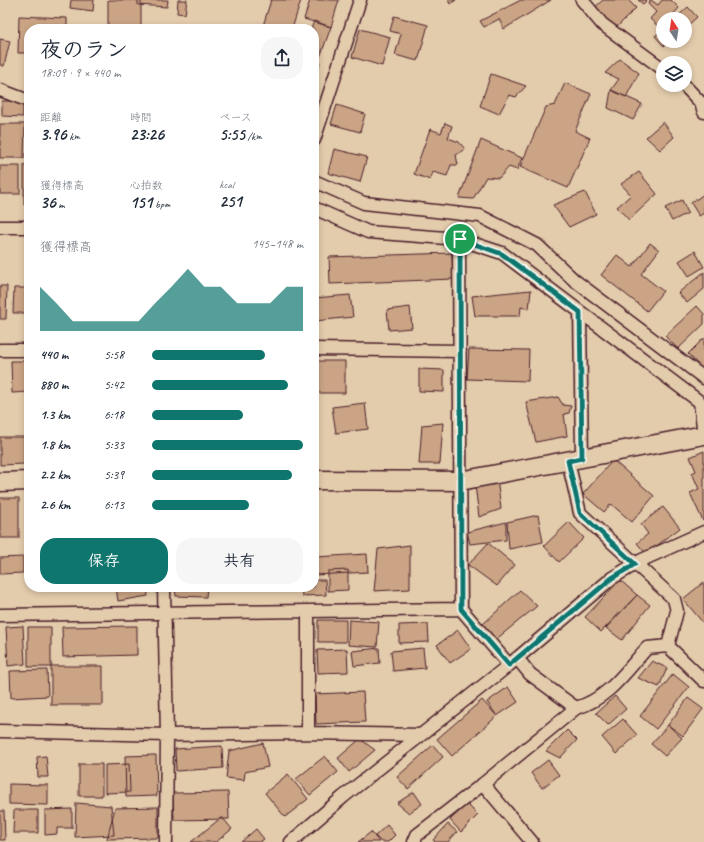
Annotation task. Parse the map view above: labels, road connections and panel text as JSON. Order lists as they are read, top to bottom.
{
  "north": "top",
  "page": {
    "heading": ["夜のラン", "18:09 · 9 × 440 m"],
    "stats": [
      ["距離", "3.96 km"],
      ["時間", "23:26"],
      ["ペース", "5:55 /km"],
      ["獲得標高", "36 m"],
      ["心拍数", "151 bpm"],
      ["kcal", "251"]
    ],
    "chart": ["獲得標高", "145–148 m"],
    "list": [
      {
        "name": "440 m",
        "note": "5:58"
      },
      {
        "name": "880 m",
        "note": "5:42"
      },
      {
        "name": "1.3 km",
        "note": "6:18"
      },
      {
        "name": "1.8 km",
        "note": "5:33"
      },
      {
        "name": "2.2 km",
        "note": "5:39"
      },
      {
        "name": "2.6 km",
        "note": "6:13"
      }
    ],
    "buttons": ["保存", "共有"]
  }
}
